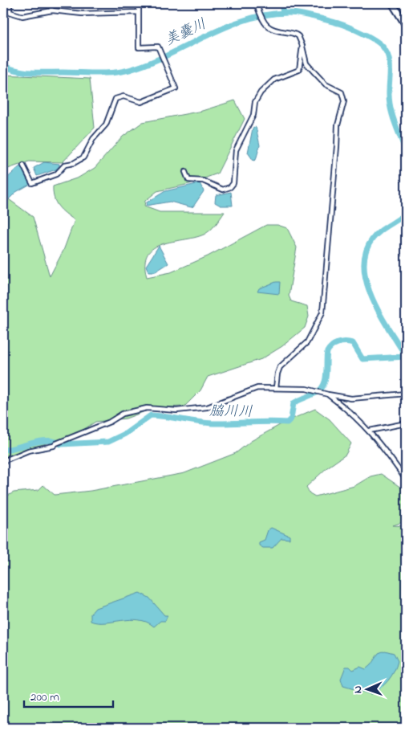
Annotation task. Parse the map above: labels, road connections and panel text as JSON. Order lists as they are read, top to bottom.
{
  "water": ["美嚢川", "脇川川"],
  "scale_bar": "200 m",
  "north": "left"
}
